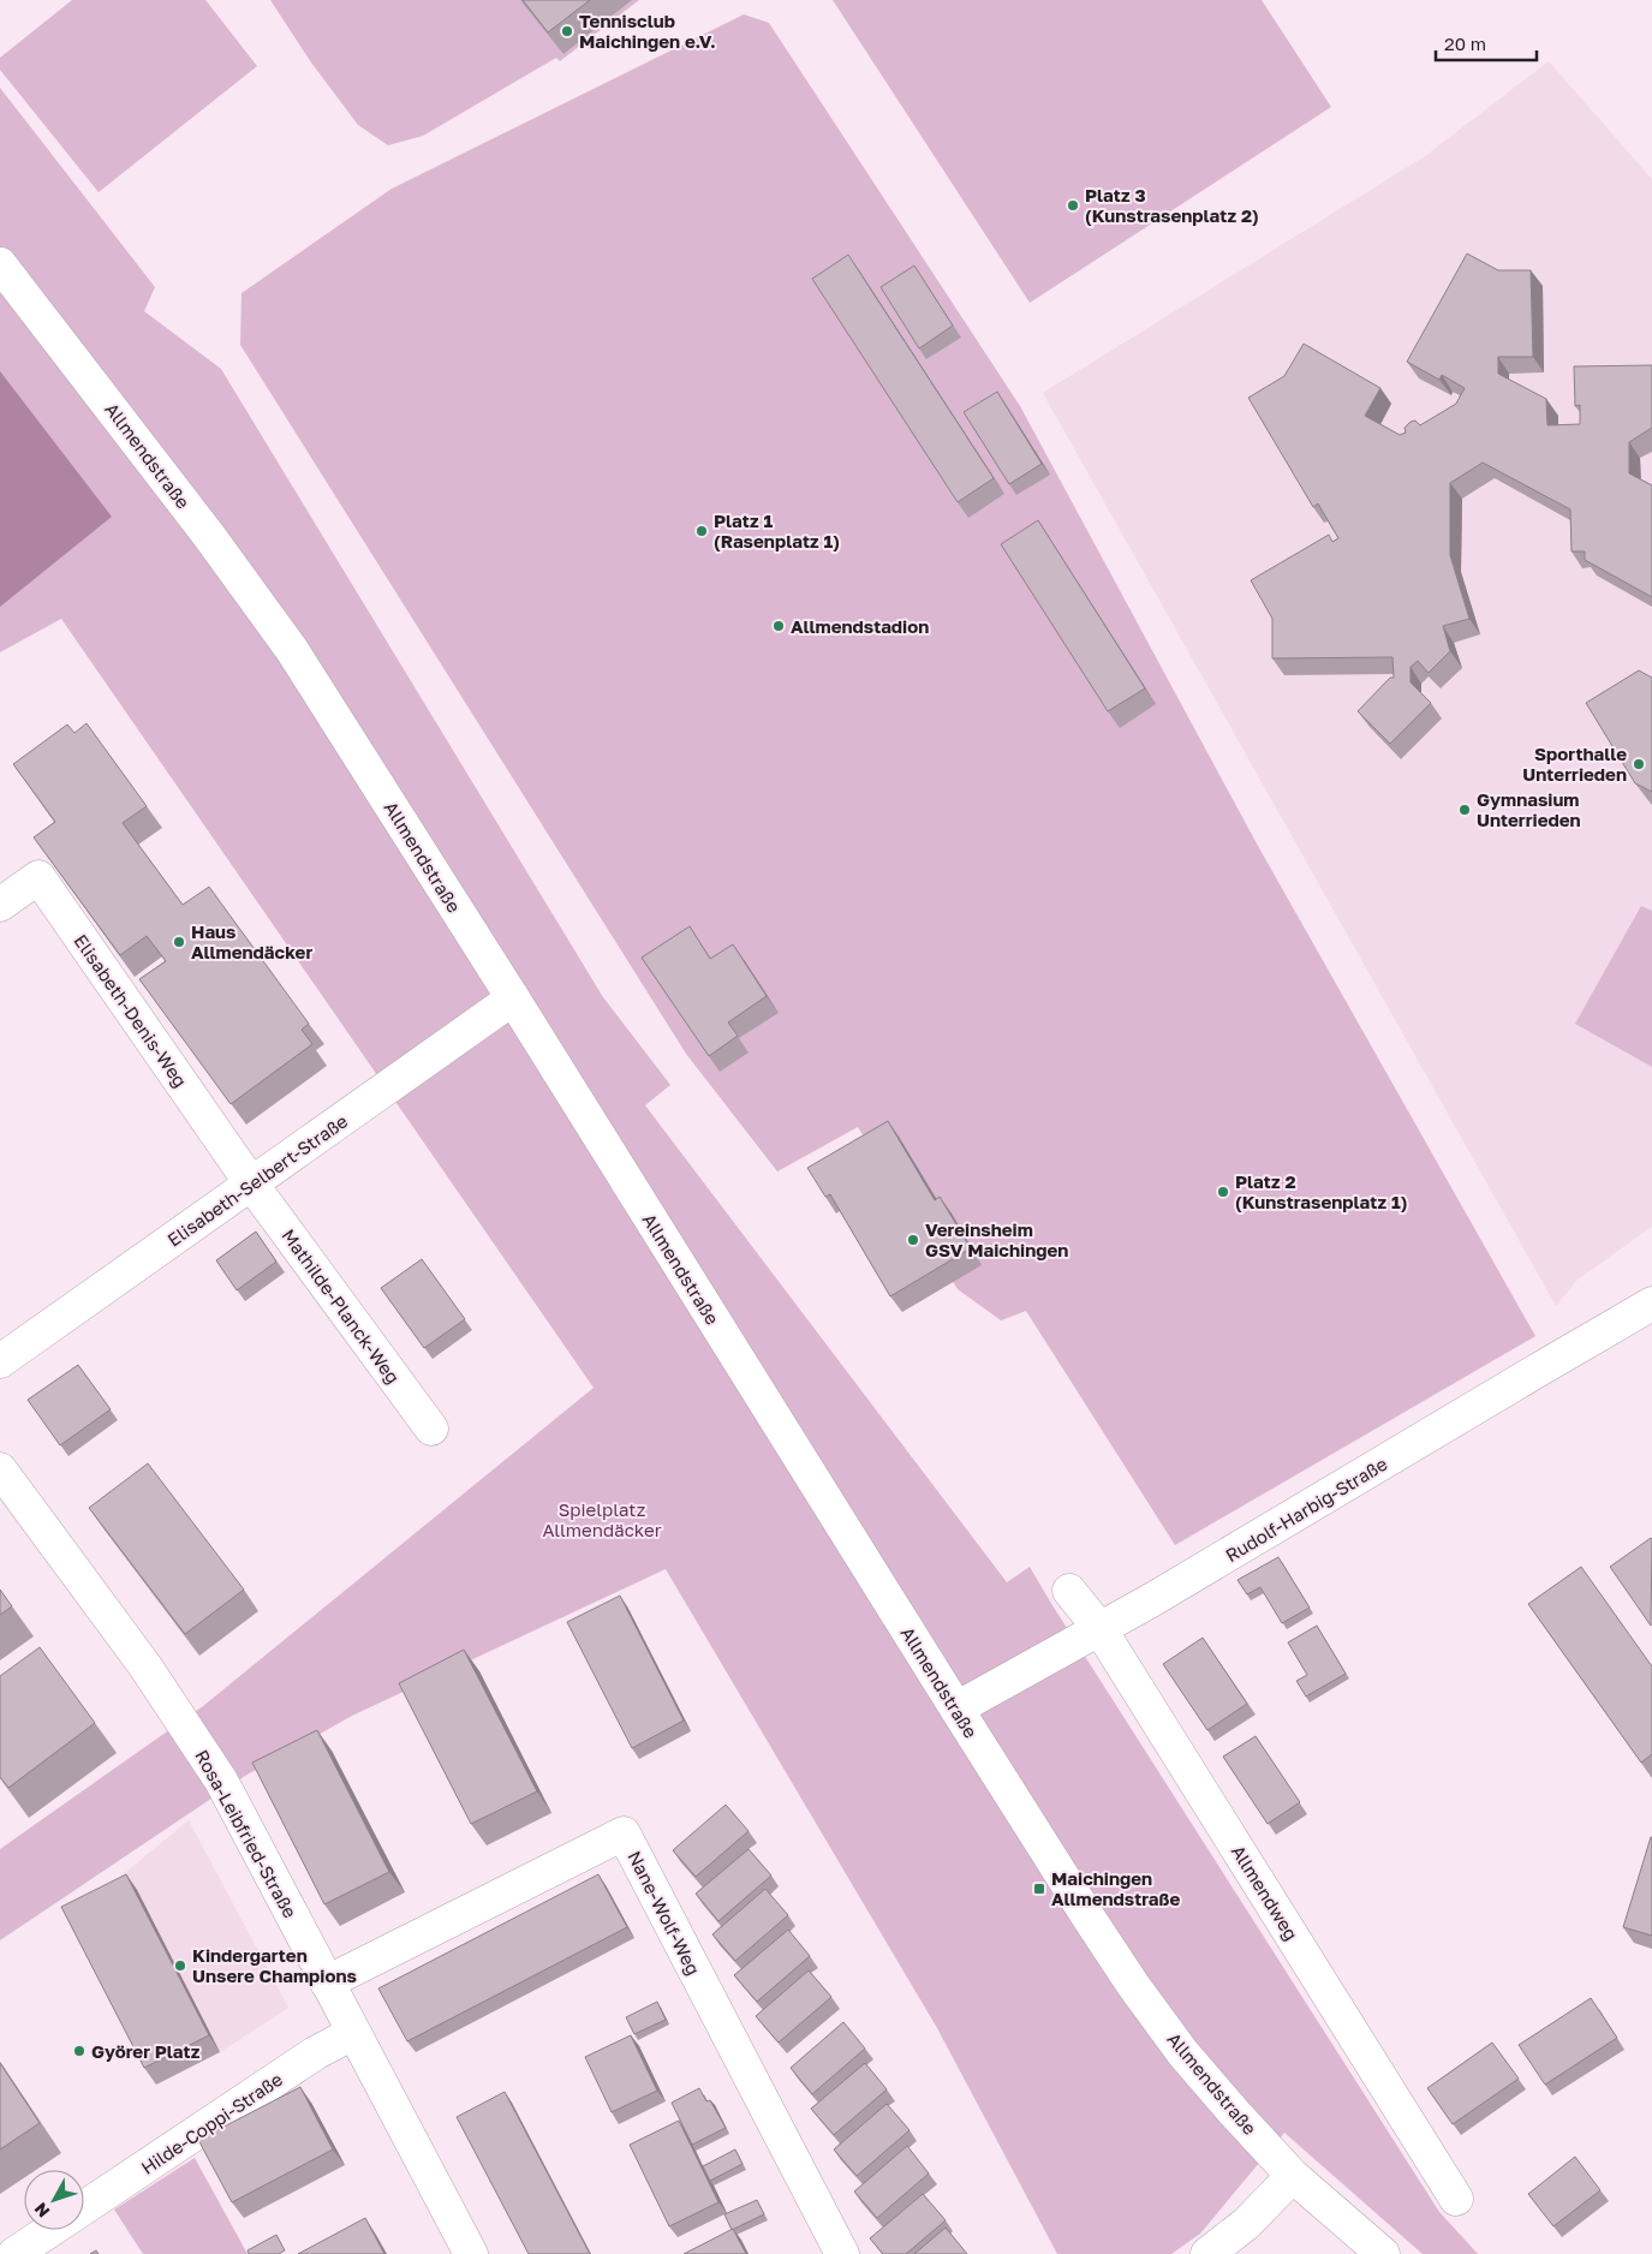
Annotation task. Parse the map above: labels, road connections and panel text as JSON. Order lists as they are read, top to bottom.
{
  "streets": {
    "street": [
      "Allmendstraße",
      "Elisabeth-Denis-Weg",
      "Elisabeth-Selbert-Straße",
      "Mathilde-Planck-Weg",
      "Rudolf-Harbig-Straße",
      "Rosa-Leibfried-Straße",
      "Allmendweg",
      "Nane-Wolf-Weg",
      "Hilde-Coppi-Straße"
    ]
  },
  "crossings": [
    ["Allmendstraße", "Elisabeth-Selbert-Straße"],
    ["Allmendstraße", "Rudolf-Harbig-Straße"],
    ["Elisabeth-Denis-Weg", "Elisabeth-Selbert-Straße"],
    ["Elisabeth-Denis-Weg", "Mathilde-Planck-Weg"],
    ["Elisabeth-Selbert-Straße", "Mathilde-Planck-Weg"],
    ["Rudolf-Harbig-Straße", "Allmendweg"],
    ["Rosa-Leibfried-Straße", "Nane-Wolf-Weg"],
    ["Rosa-Leibfried-Straße", "Hilde-Coppi-Straße"]
  ],
  "parks": ["Spielplatz Allmendäcker"],
  "places": {
    "other": [
      "Tennisclub Maichingen e.V.",
      "Platz 3 (Kunstrasenplatz 2)",
      "Platz 1 (Rasenplatz 1)",
      "Allmendstadion",
      "Sporthalle Unterrieden",
      "Gymnasium Unterrieden",
      "Haus Allmendäcker",
      "Platz 2 (Kunstrasenplatz 1)",
      "Vereinsheim GSV Maichingen",
      "Kindergarten Unsere Champions",
      "Györer Platz"
    ],
    "transit": ["Maichingen Allmendstraße"]
  },
  "scale_bar": "20 m",
  "north": "bottom left"
}
